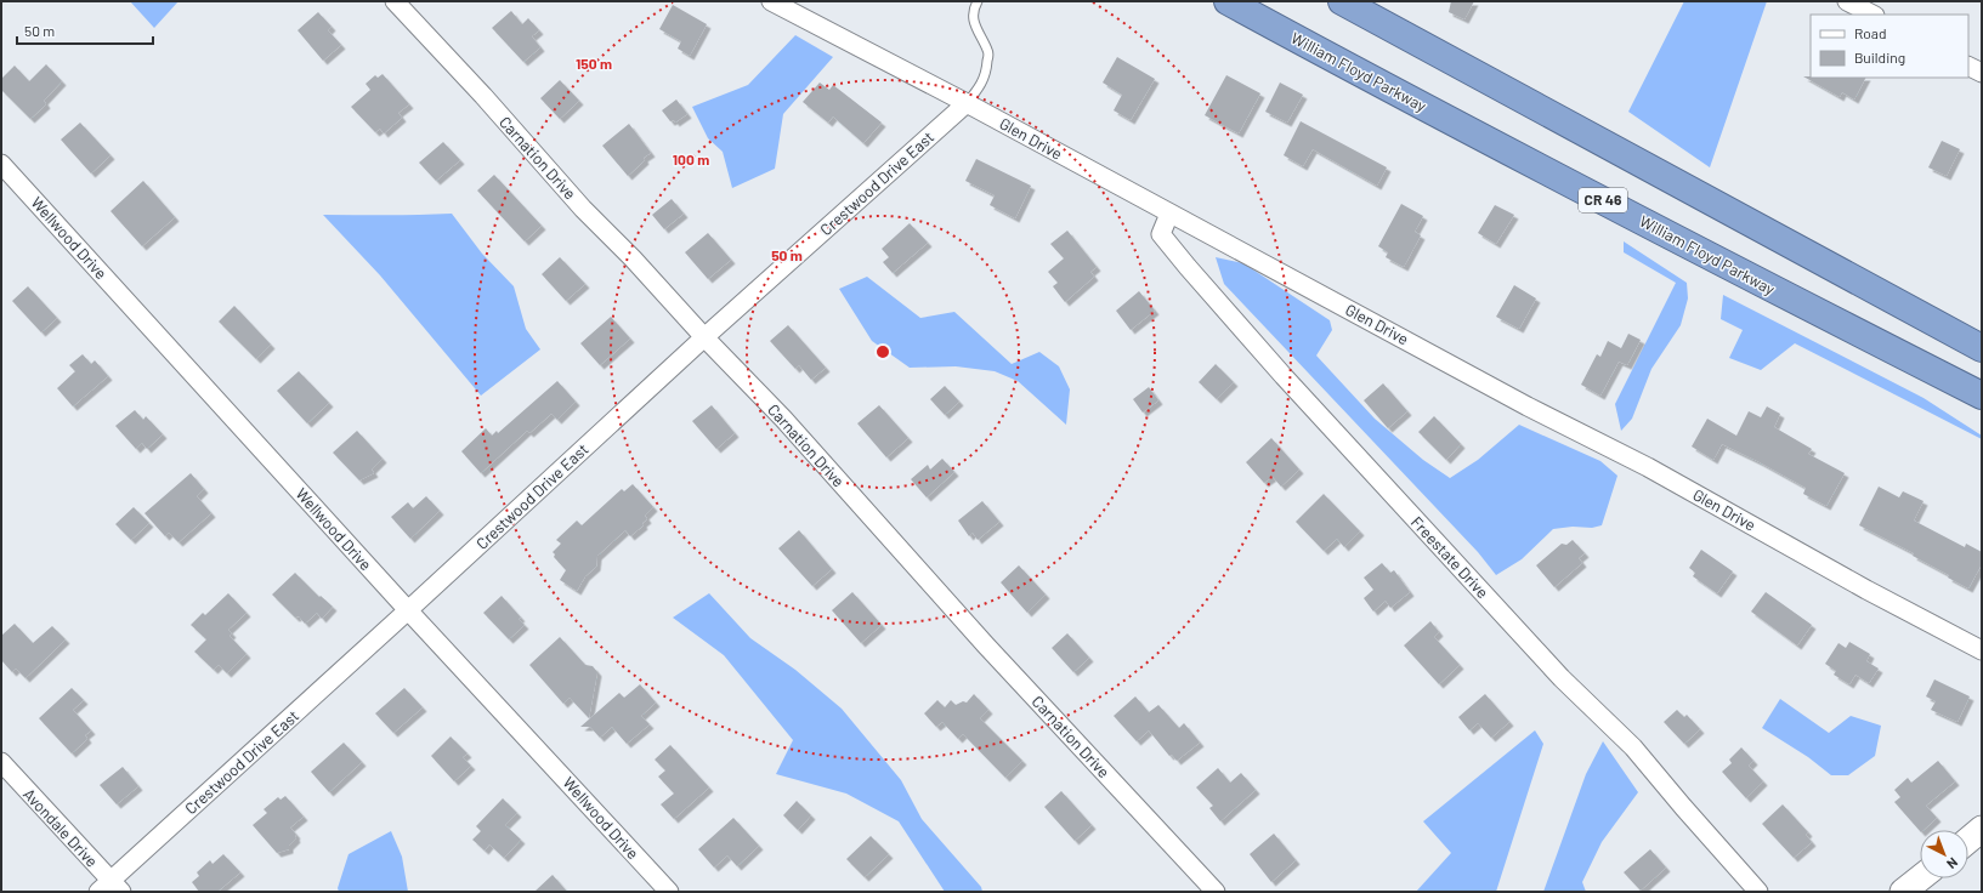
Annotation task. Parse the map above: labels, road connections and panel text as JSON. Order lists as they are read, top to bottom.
{
  "streets": {
    "highway": ["William Floyd Parkway", "CR 46"],
    "street": [
      "Glen Drive",
      "Carnation Drive",
      "Crestwood Drive East",
      "Wellwood Drive",
      "Freestate Drive",
      "Avondale Drive"
    ]
  },
  "crossings": [
    ["Glen Drive", "Crestwood Drive East"],
    ["Glen Drive", "Freestate Drive"],
    ["Carnation Drive", "Crestwood Drive East"],
    ["Crestwood Drive East", "Wellwood Drive"],
    ["Crestwood Drive East", "Avondale Drive"]
  ],
  "legend": ["Road", "Building"],
  "scale_bar": "50 m",
  "north": "bottom right",
  "rings": ["150 m", "100 m", "50 m"]
}
